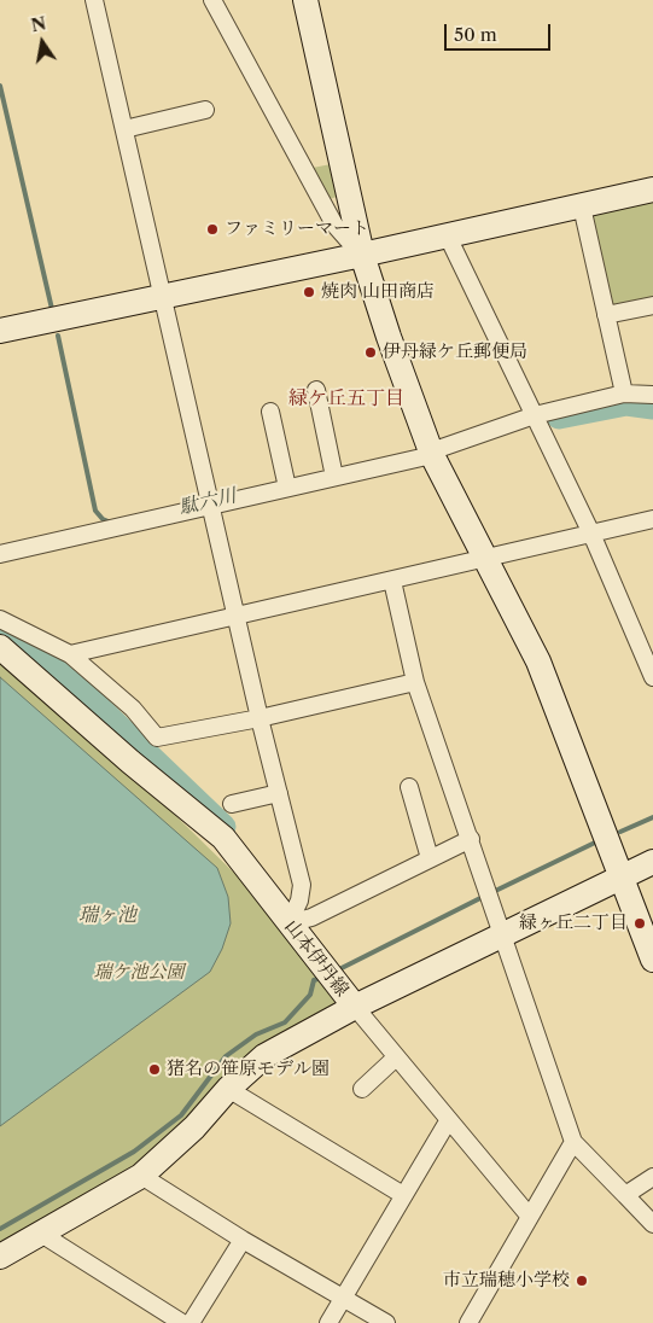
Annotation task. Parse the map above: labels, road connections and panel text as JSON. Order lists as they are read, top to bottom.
{
  "streets": {
    "street": ["山本伊丹線"]
  },
  "districts": ["緑ケ丘五丁目"],
  "water": ["駄六川", "瑞ヶ池"],
  "parks": ["瑞ケ池公園"],
  "places": [
    "ファミリーマート",
    "焼肉 山田商店",
    "伊丹緑ケ丘郵便局",
    "緑ヶ丘二丁目",
    "猪名の笹原モデル園",
    "市立瑞穂小学校"
  ],
  "scale_bar": "50 m",
  "north": "top"
}
